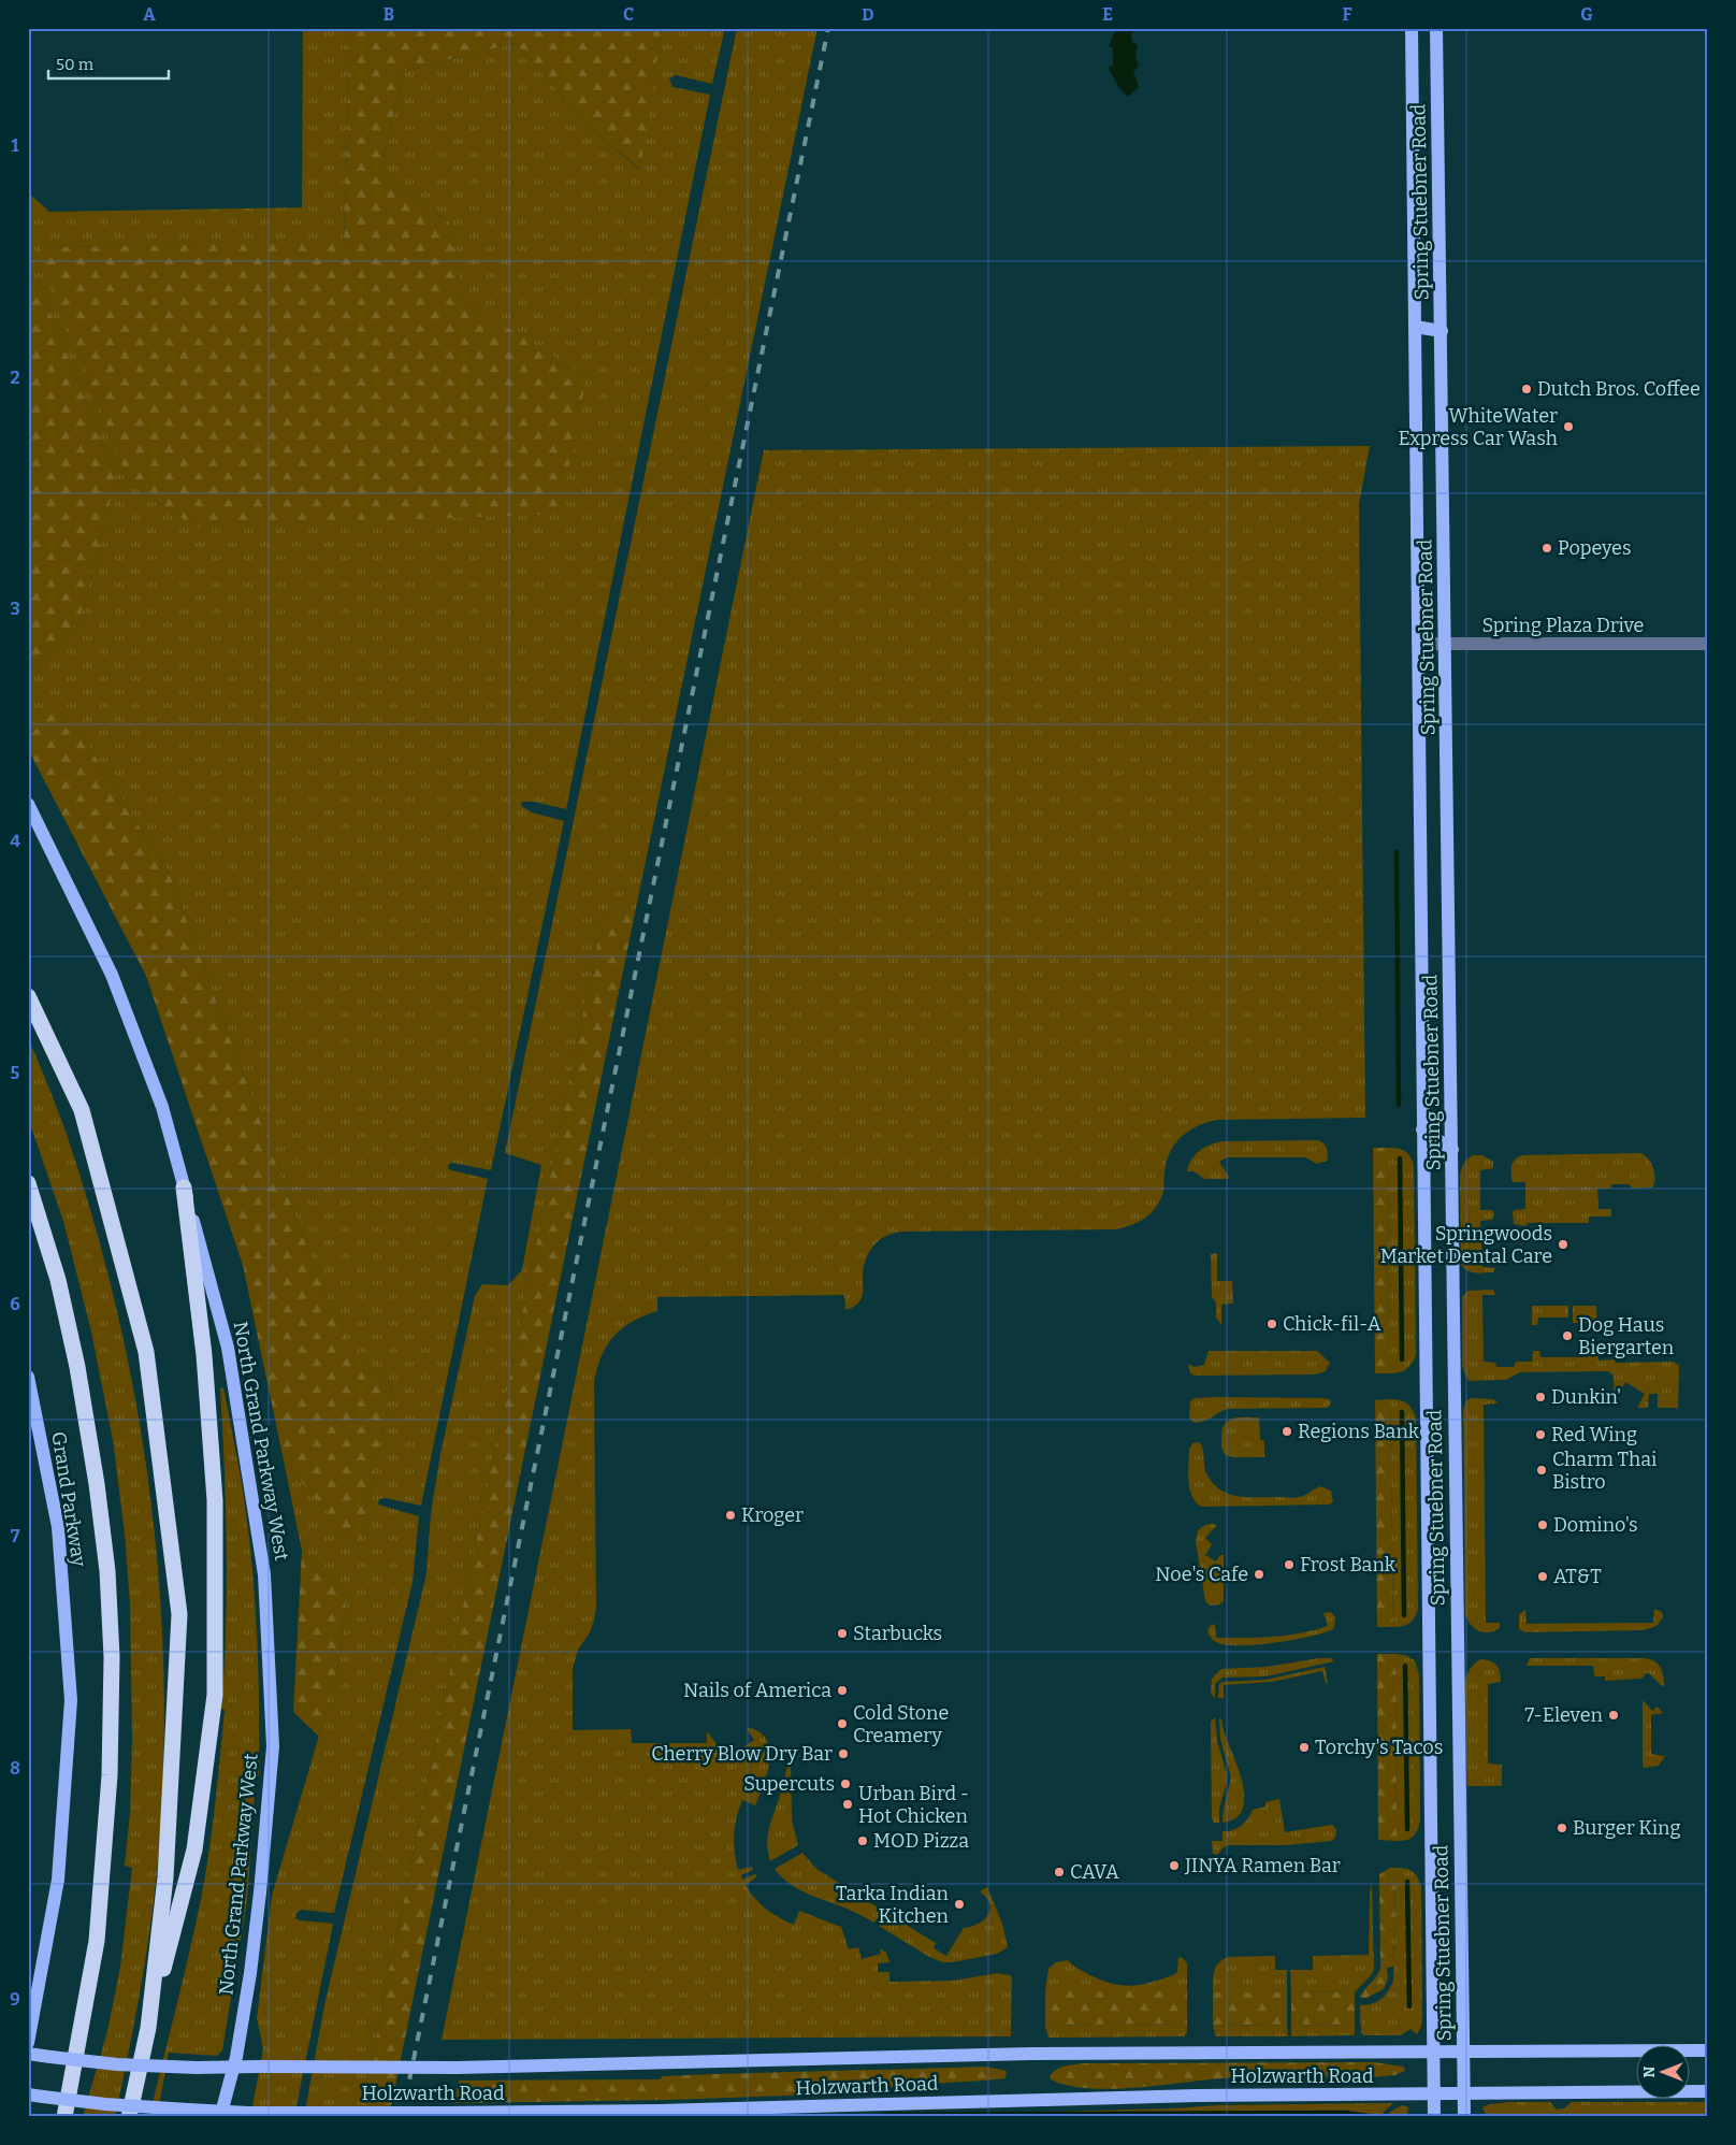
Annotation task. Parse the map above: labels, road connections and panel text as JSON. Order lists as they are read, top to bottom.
{
  "streets": {
    "main road": [
      "Spring Stuebner Road",
      "North Grand Parkway West",
      "Grand Parkway",
      "Holzwarth Road"
    ],
    "street": ["Spring Plaza Drive"]
  },
  "crossings": [
    ["Spring Stuebner Road", "Spring Plaza Drive"],
    ["Spring Stuebner Road", "Holzwarth Road"],
    ["North Grand Parkway West", "Holzwarth Road"]
  ],
  "places": [
    "Dutch Bros. Coffee",
    "WhiteWater Express Car Wash",
    "Popeyes",
    "Springwoods Market Dental Care",
    "Chick-fil-A",
    "Dog Haus Biergarten",
    "Dunkin'",
    "Regions Bank",
    "Red Wing",
    "Charm Thai Bistro",
    "Kroger",
    "Domino's",
    "Frost Bank",
    "Noe's Cafe",
    "AT&T",
    "Starbucks",
    "Nails of America",
    "7-Eleven",
    "Cold Stone Creamery",
    "Torchy's Tacos",
    "Cherry Blow Dry Bar",
    "Supercuts",
    "Urban Bird - Hot Chicken",
    "Burger King",
    "MOD Pizza",
    "JINYA Ramen Bar",
    "CAVA",
    "Tarka Indian Kitchen"
  ],
  "scale_bar": "50 m",
  "north": "left",
  "grid": {
    "columns": [
      "A",
      "B",
      "C",
      "D",
      "E",
      "F",
      "G"
    ],
    "rows": [
      "1",
      "2",
      "3",
      "4",
      "5",
      "6",
      "7",
      "8",
      "9"
    ]
  }
}
